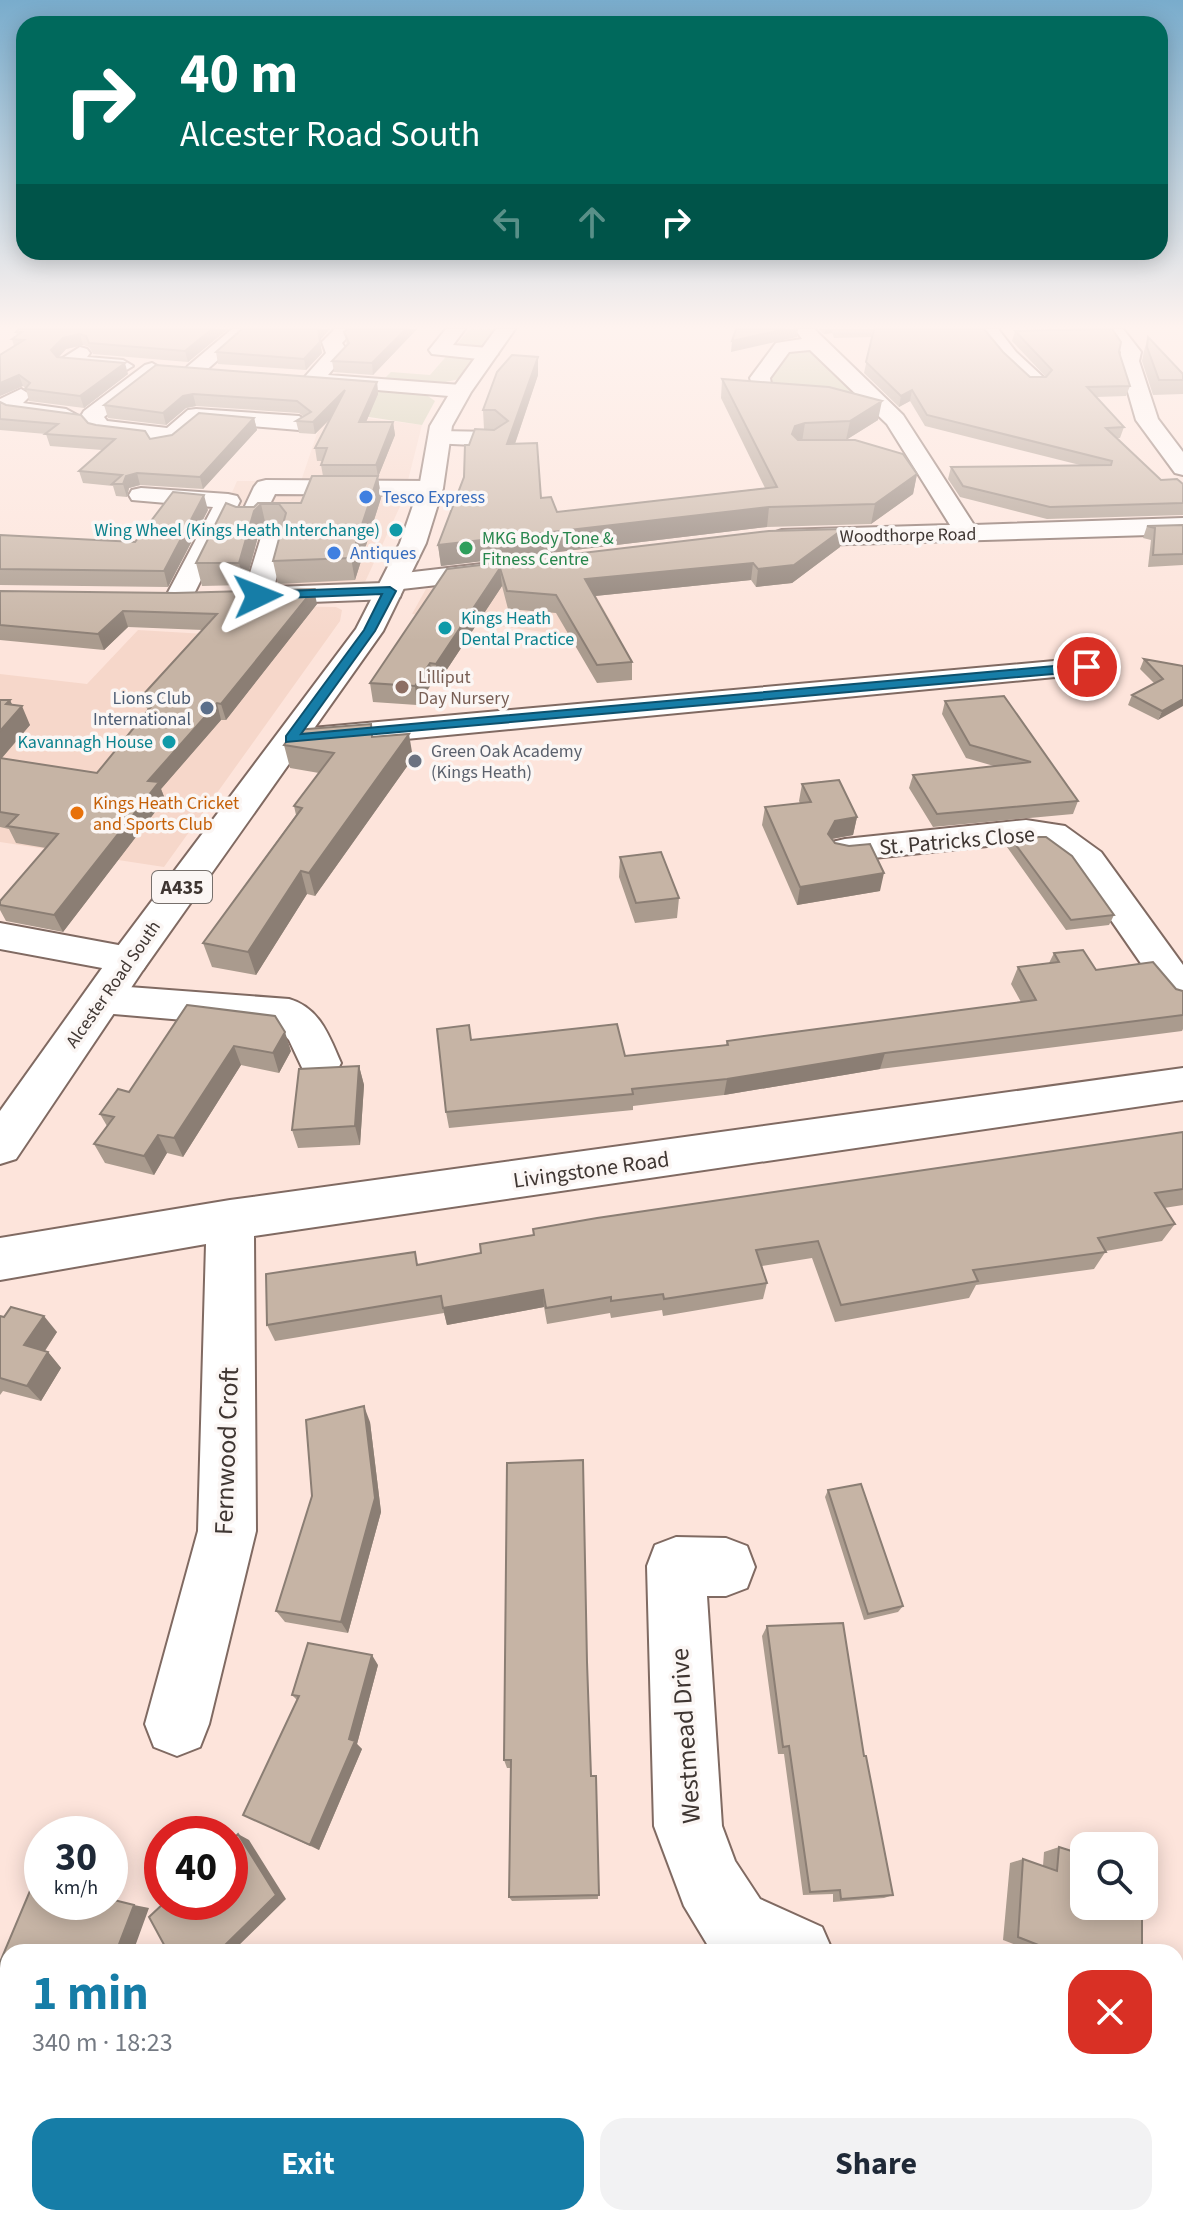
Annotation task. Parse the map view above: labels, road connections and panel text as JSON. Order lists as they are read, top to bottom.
{
  "streets": {
    "main road": [
      "Woodthorpe Road",
      "St. Patricks Close",
      "A435",
      "Alcester Road South",
      "Livingstone Road",
      "Fernwood Croft",
      "Westmead Drive"
    ]
  },
  "crossings": [
    ["Livingstone Road", "Fernwood Croft"]
  ],
  "places": [
    "Tesco Express",
    "Wing Wheel (Kings Heath Interchange)",
    "MKG Body Tone & Fitness Centre",
    "Antiques",
    "Kings Heath Dental Practice",
    "Lilliput Day Nursery",
    "Lions Club International",
    "Kavannagh House",
    "Green Oak Academy (Kings Heath)",
    "Kings Heath Cricket and Sports Club"
  ],
  "page": {
    "turn": ["40 m", "Alcester Road South"],
    "speed": "30 km/h",
    "limit": "40",
    "heading": ["1 min", "340 m · 18:23"],
    "buttons": ["Exit", "Share"]
  }
}
